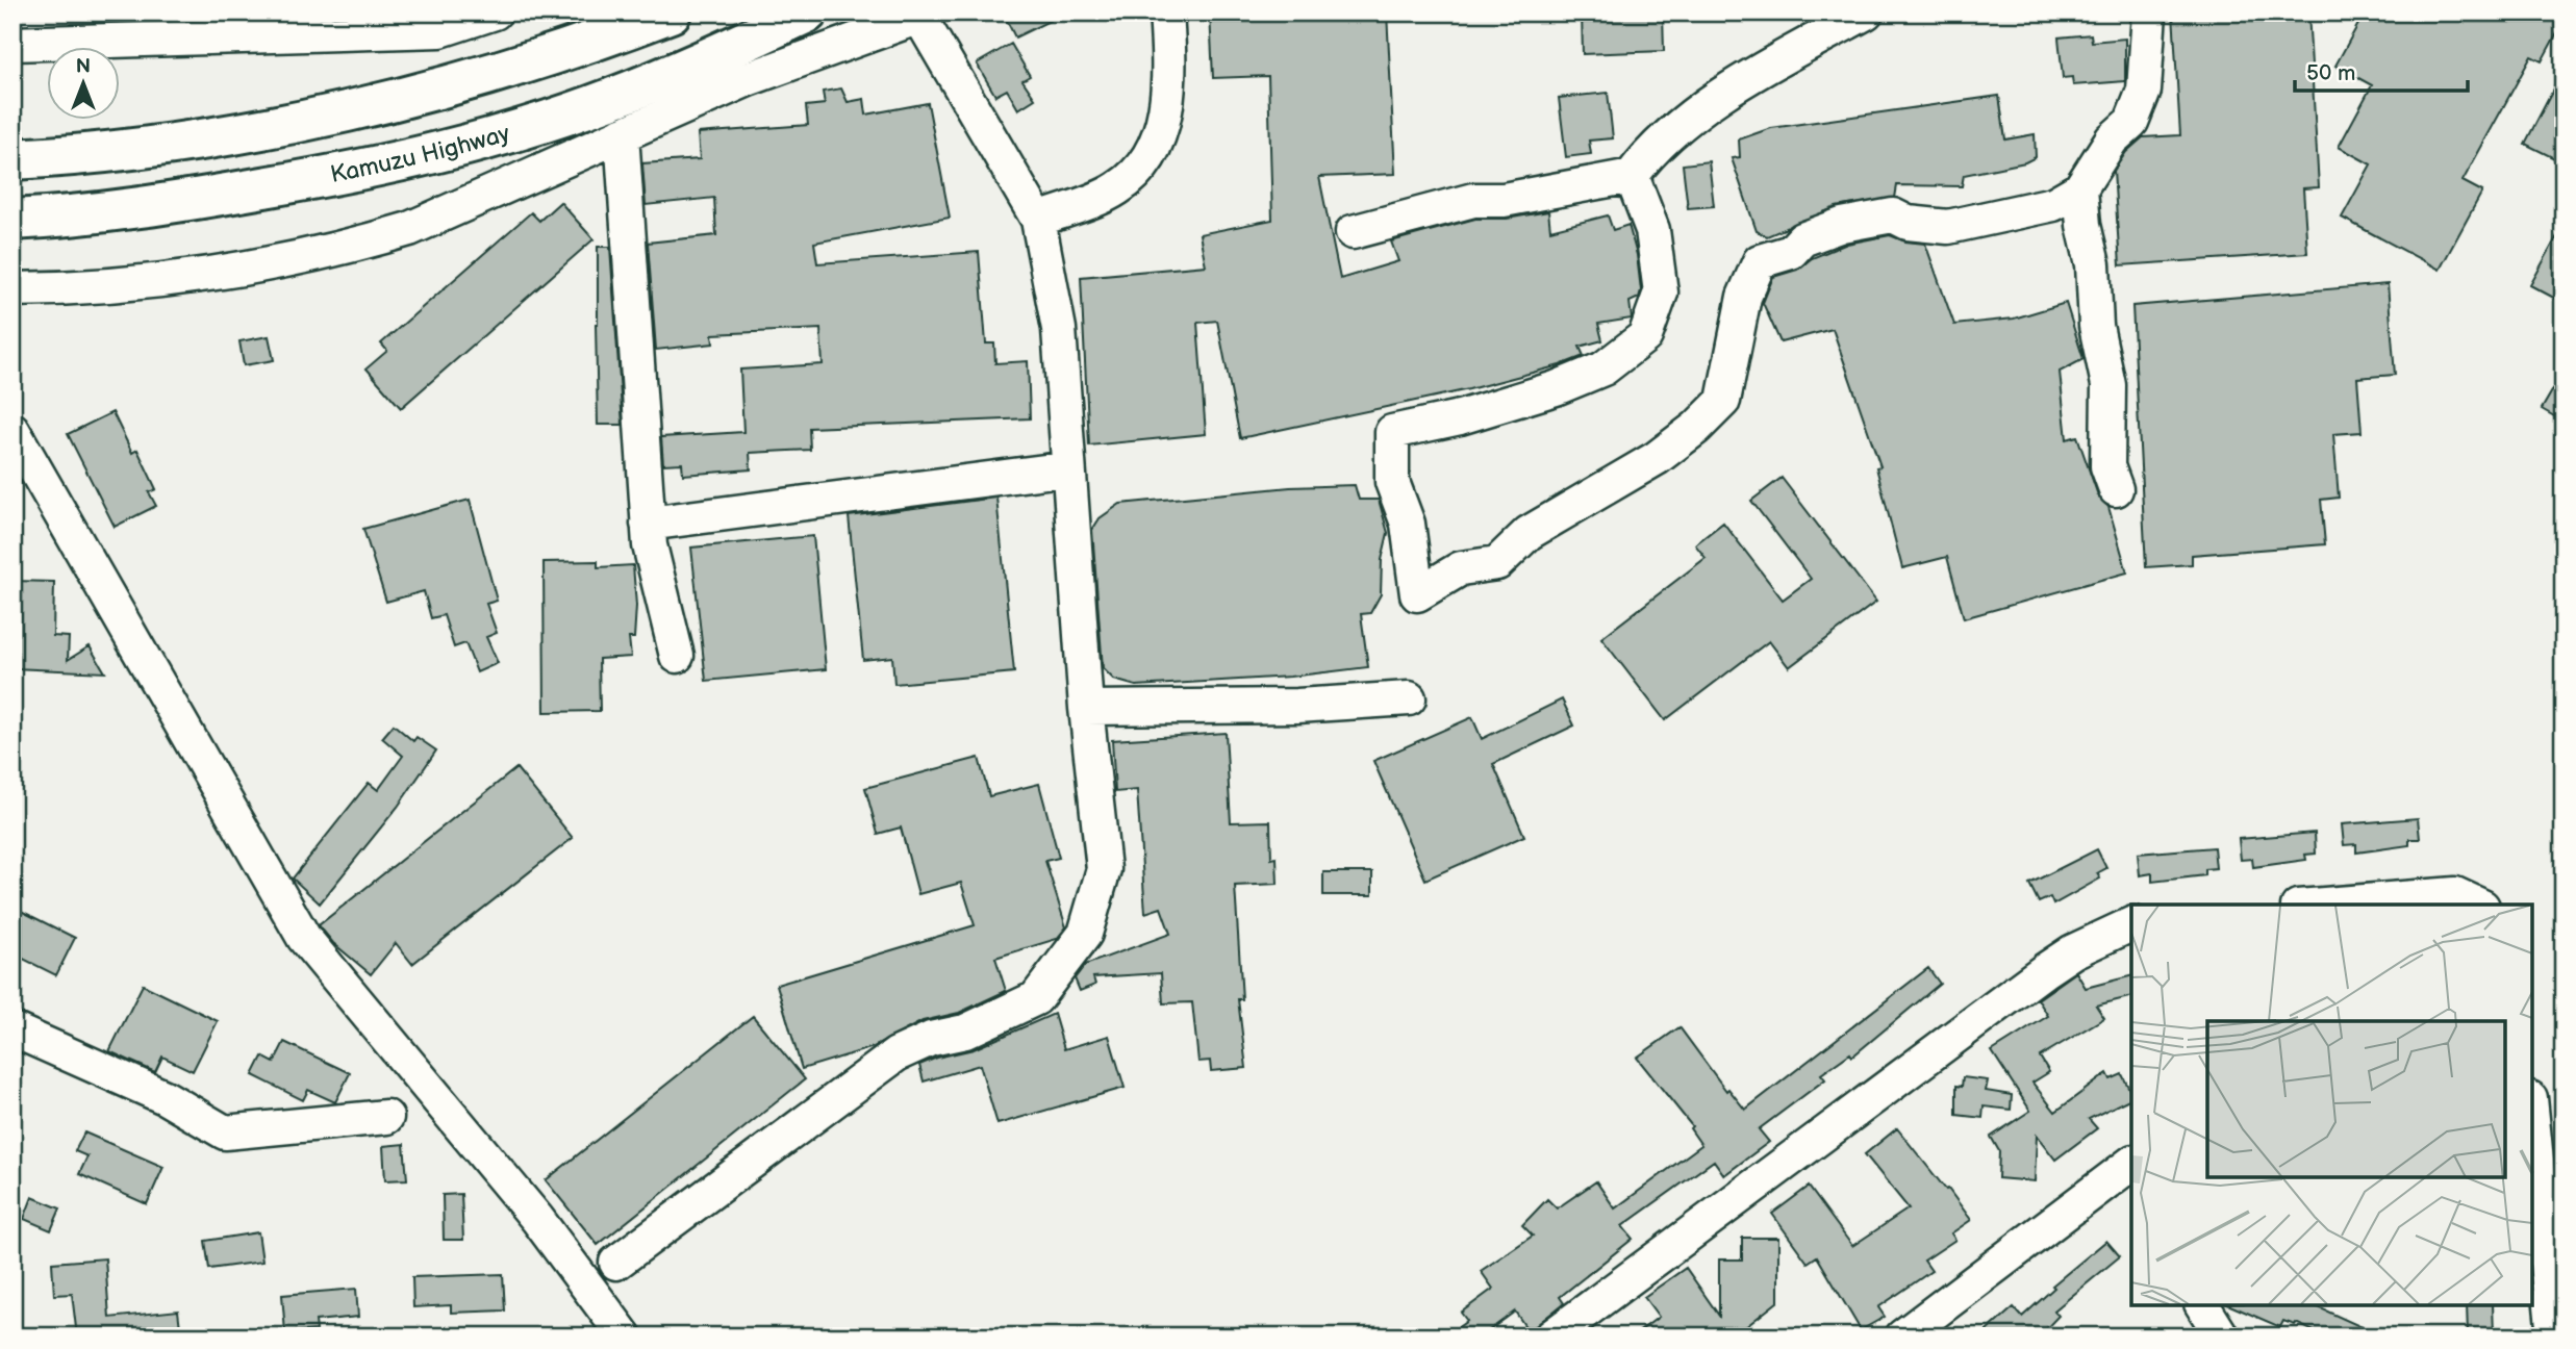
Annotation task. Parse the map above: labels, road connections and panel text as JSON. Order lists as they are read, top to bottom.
{
  "streets": {
    "highway": ["Kamuzu Highway"]
  },
  "scale_bar": "50 m",
  "north": "top"
}
